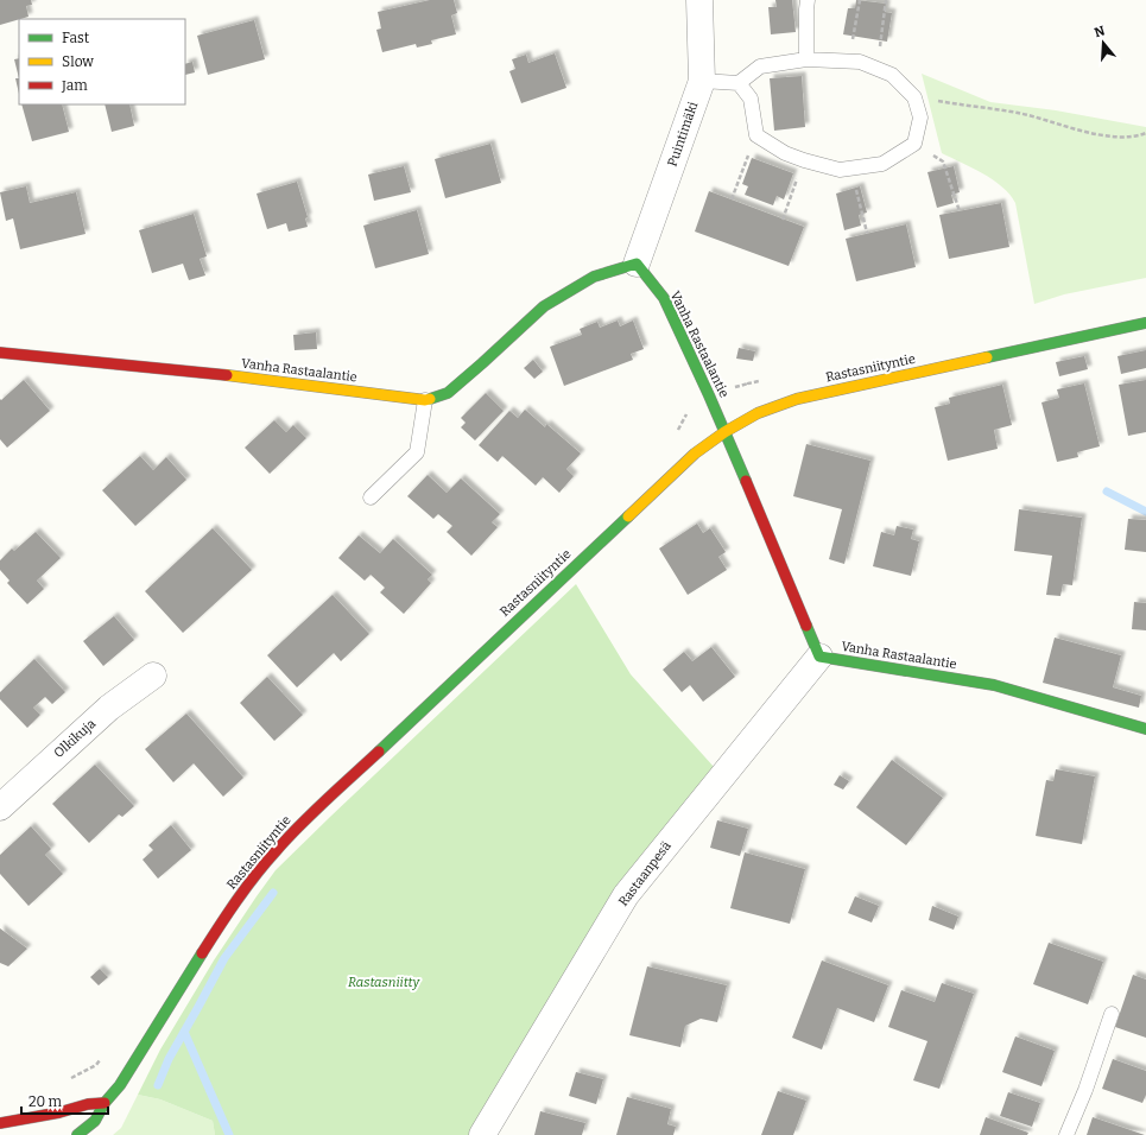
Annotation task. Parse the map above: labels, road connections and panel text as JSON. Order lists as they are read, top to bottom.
{
  "streets": {
    "street": [
      "Puintimäki",
      "Vanha Rastaalantie",
      "Rastasniityntie",
      "Olkikuja",
      "Rastaanpesä"
    ]
  },
  "crossings": [
    ["Puintimäki", "Vanha Rastaalantie"],
    ["Vanha Rastaalantie", "Rastasniityntie"],
    ["Vanha Rastaalantie", "Rastaanpesä"]
  ],
  "parks": ["Rastasniitty"],
  "legend": ["Fast", "Slow", "Jam"],
  "scale_bar": "20 m",
  "north": "top"
}
